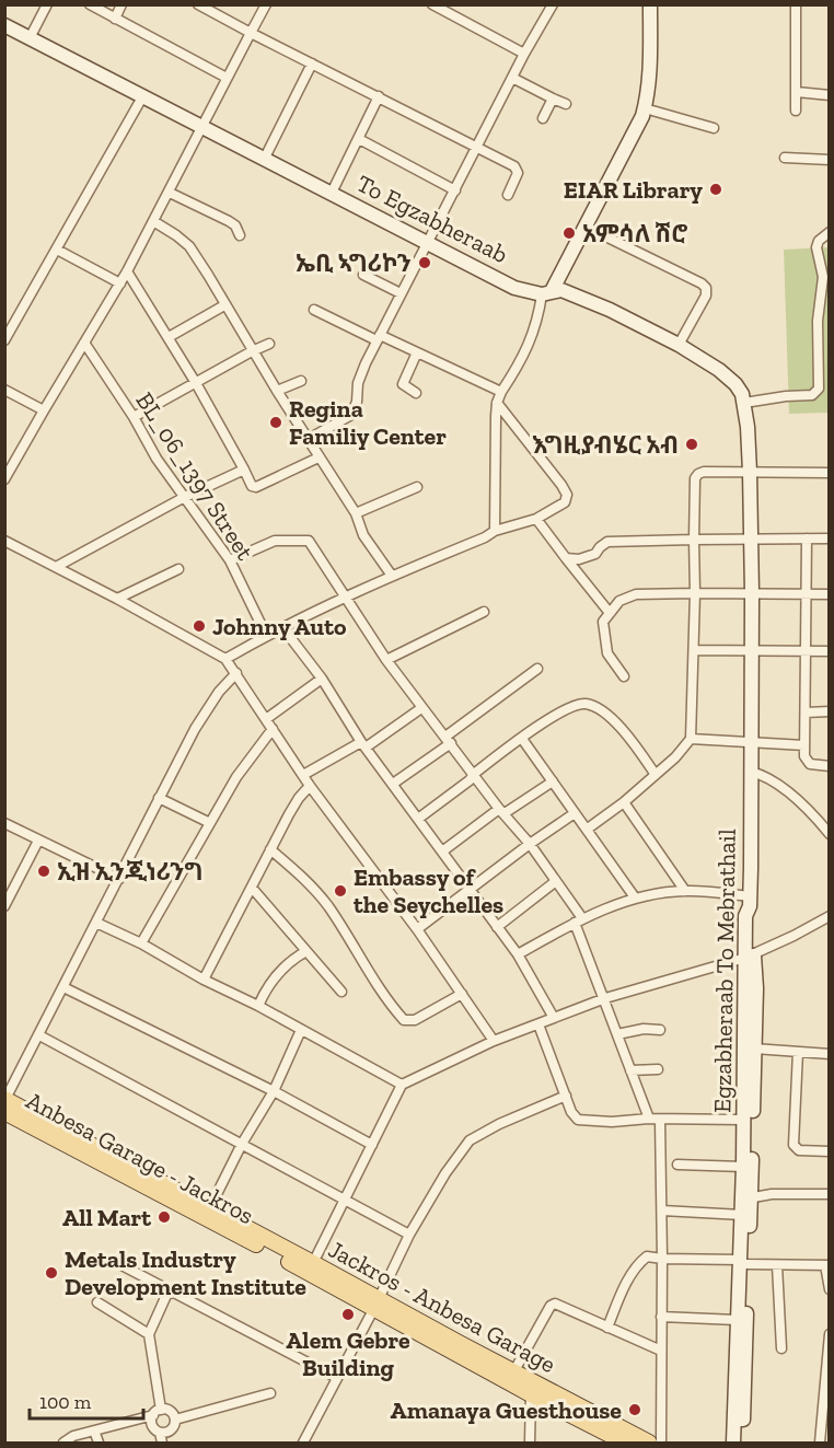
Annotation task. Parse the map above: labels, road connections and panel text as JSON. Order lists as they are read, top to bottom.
{
  "streets": {
    "main road": [
      "To Egzabheraab",
      "Egzabheraab To Mebrathail",
      "Anbesa Garage - Jackros",
      "Jackros - Anbesa Garage"
    ],
    "street": ["BL_06_1397 Street"]
  },
  "crossings": [
    ["To Egzabheraab", "Egzabheraab To Mebrathail"],
    ["Anbesa Garage - Jackros", "Jackros - Anbesa Garage"]
  ],
  "places": [
    "EIAR Library",
    "አምሳለ ሽሮ",
    "ኤቢ ኣግሪኮን",
    "Regina Familiy Center",
    "እግዚያብሄር አብ",
    "Johnny Auto",
    "ኢዝ ኢንጂነሪንግ",
    "Embassy of the Seychelles",
    "All Mart",
    "Metals Industry Development Institute",
    "Alem Gebre Building",
    "Amanaya Guesthouse"
  ],
  "scale_bar": "100 m"
}
